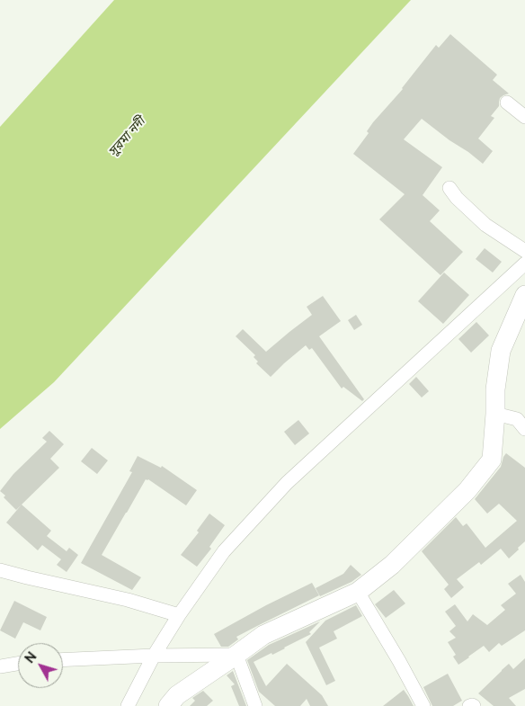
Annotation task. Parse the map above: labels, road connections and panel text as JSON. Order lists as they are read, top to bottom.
{
  "water": ["সুরমা নদী"],
  "north": "top left"
}
